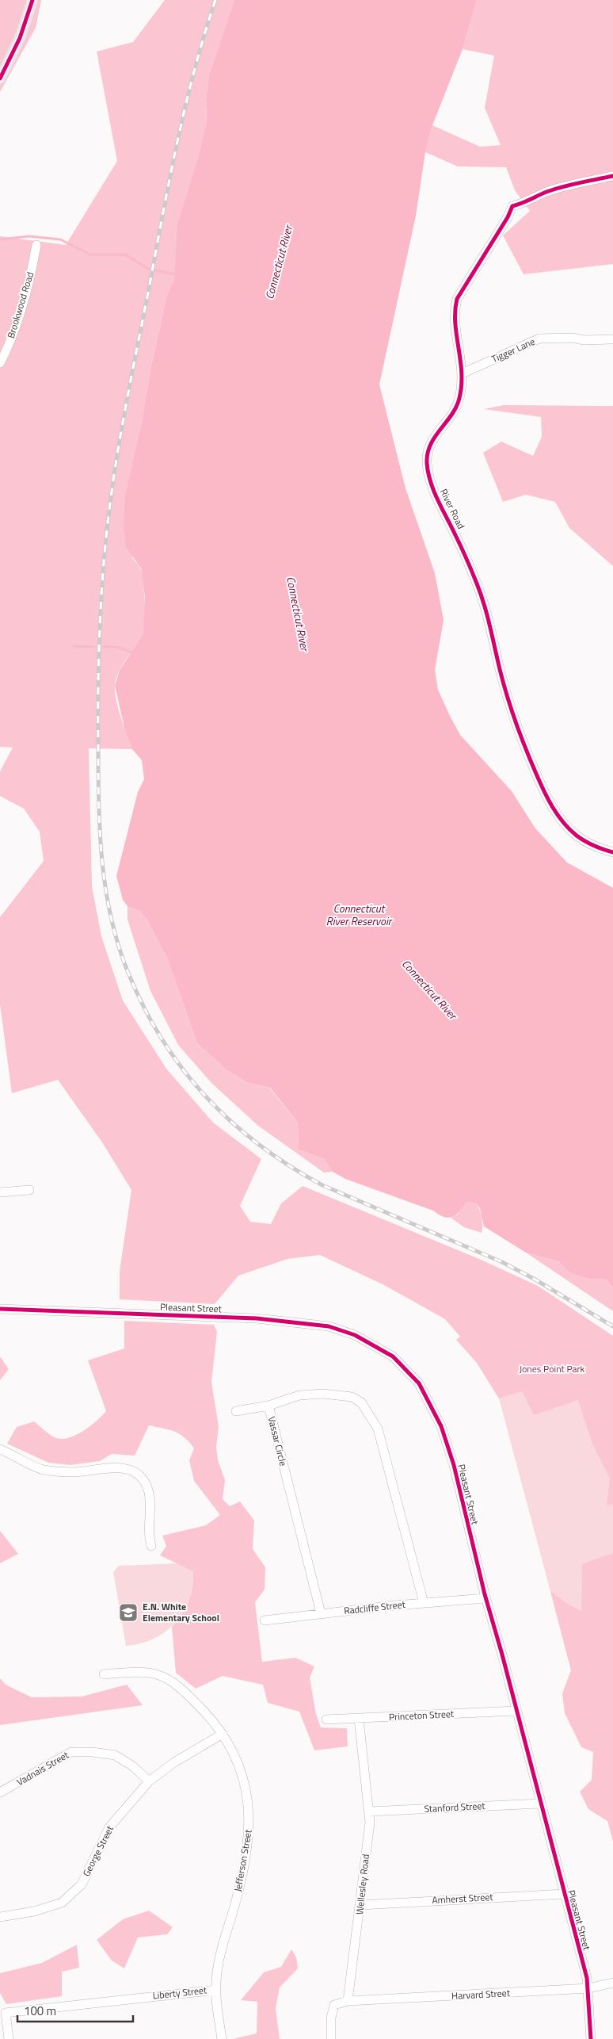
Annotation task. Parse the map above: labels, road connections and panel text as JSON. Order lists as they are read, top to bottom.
{
  "streets": {
    "street": [
      "Brookwood Road",
      "Tigger Lane",
      "River Road",
      "Pleasant Street",
      "Vassar Circle",
      "Radcliffe Street",
      "Princeton Street",
      "Vadnais Street",
      "Stanford Street",
      "George Street",
      "Jefferson Street",
      "Wellesley Road",
      "Amherst Street",
      "Liberty Street",
      "Harvard Street"
    ]
  },
  "crossings": [
    ["Tigger Lane", "River Road"],
    ["Pleasant Street", "Radcliffe Street"],
    ["Pleasant Street", "Princeton Street"],
    ["Pleasant Street", "Stanford Street"],
    ["Pleasant Street", "Amherst Street"],
    ["Pleasant Street", "Harvard Street"],
    ["Vassar Circle", "Radcliffe Street"],
    ["Princeton Street", "Wellesley Road"],
    ["Vadnais Street", "George Street"],
    ["Stanford Street", "Wellesley Road"],
    ["George Street", "Jefferson Street"],
    ["Jefferson Street", "Liberty Street"],
    ["Wellesley Road", "Amherst Street"],
    ["Wellesley Road", "Harvard Street"]
  ],
  "water": ["Connecticut River", "Connecticut River Reservoir"],
  "parks": ["Jones Point Park"],
  "places": {
    "school or university": ["E.N. White Elementary School"]
  },
  "scale_bar": "100 m"
}
